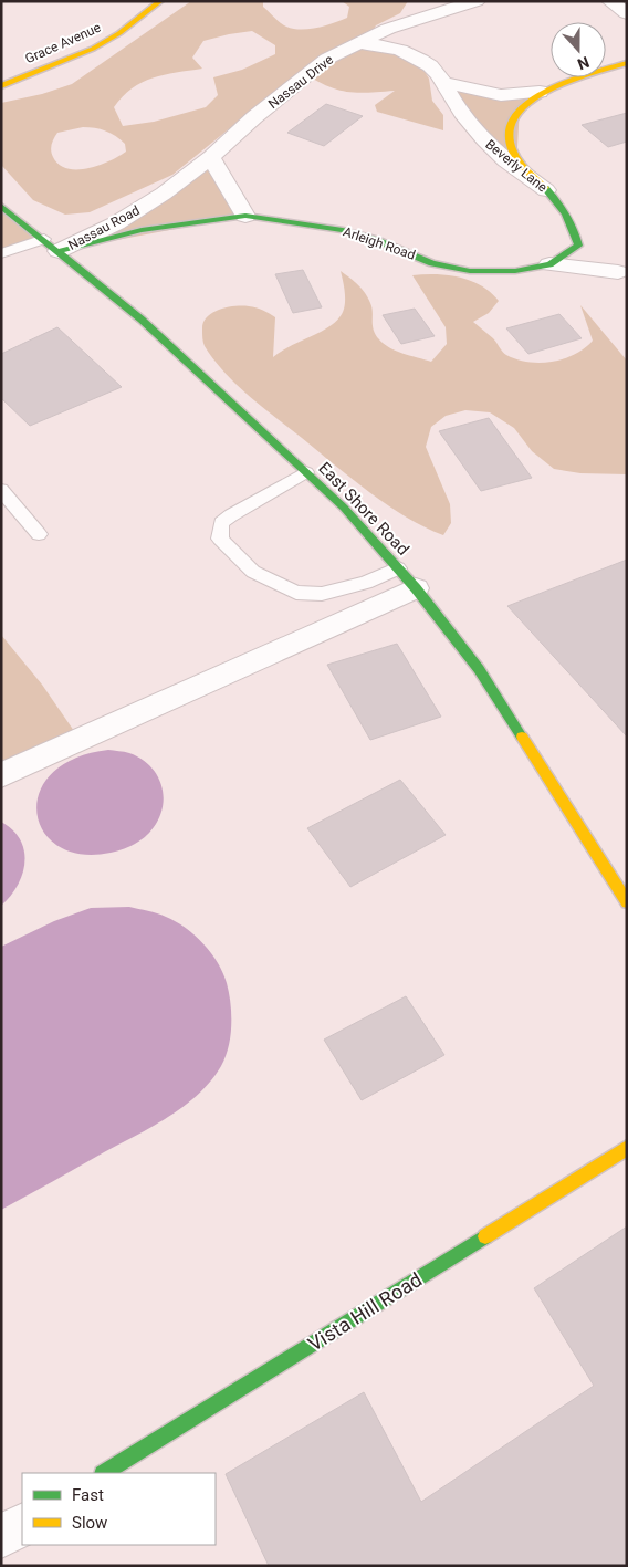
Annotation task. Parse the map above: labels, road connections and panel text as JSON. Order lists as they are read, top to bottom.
{
  "streets": {
    "street": [
      "Grace Avenue",
      "Nassau Drive",
      "Beverly Lane",
      "Nassau Road",
      "Arleigh Road",
      "East Shore Road",
      "Vista Hill Road"
    ]
  },
  "crossings": [
    ["Nassau Drive", "Beverly Lane"],
    ["Nassau Drive", "Nassau Road"],
    ["Beverly Lane", "Arleigh Road"],
    ["Nassau Road", "Arleigh Road"],
    ["Nassau Road", "East Shore Road"],
    ["Arleigh Road", "East Shore Road"]
  ],
  "legend": ["Fast", "Slow"],
  "north": "bottom"
}
